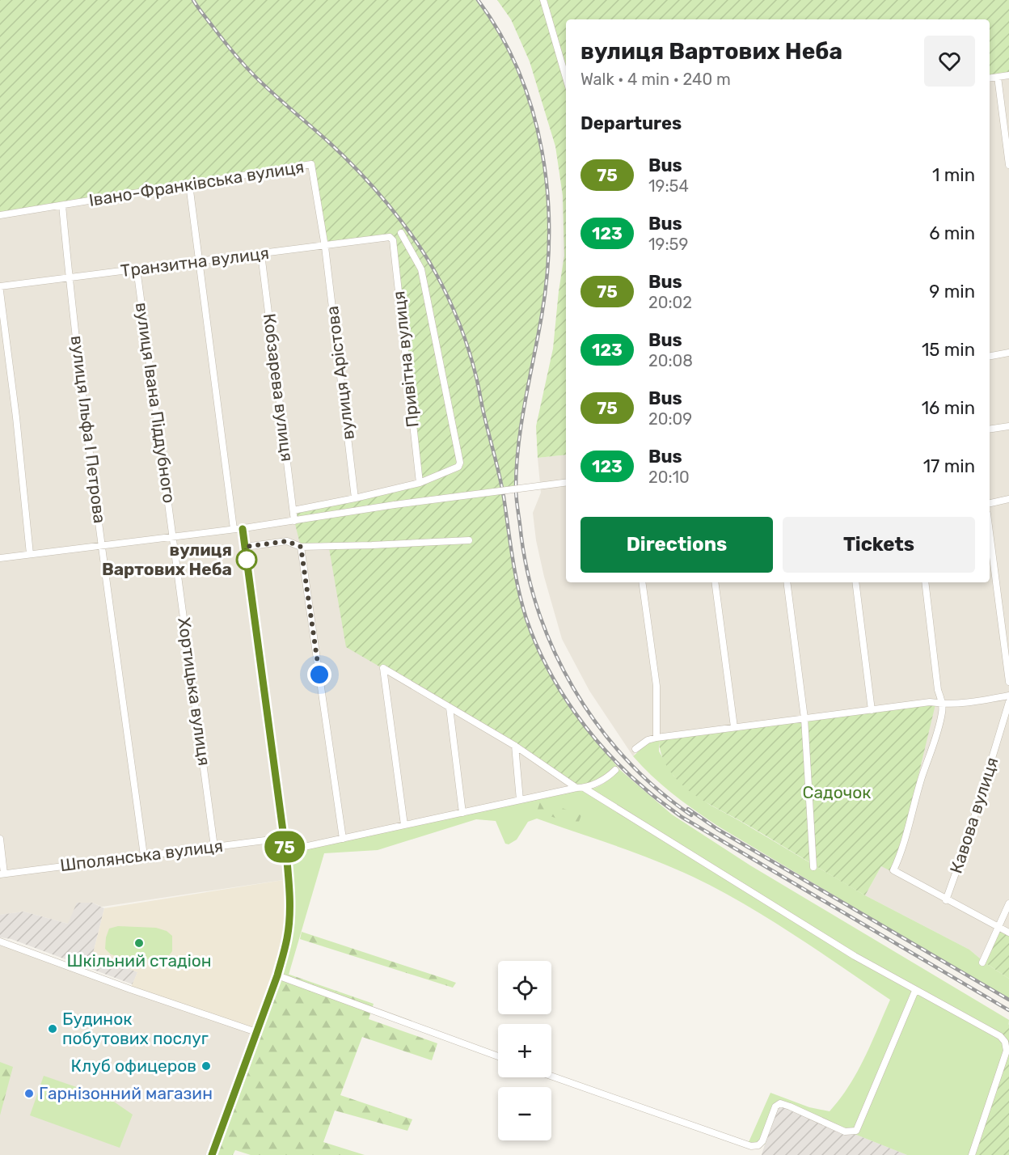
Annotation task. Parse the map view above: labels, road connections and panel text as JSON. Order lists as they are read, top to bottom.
{
  "streets": {
    "street": [
      "Івано-Франківська вулиця",
      "Транзитна вулиця",
      "Привітна вулиця",
      "вулиця Арістова",
      "Кобзарева вулиця",
      "вулиця Івана Піддубного",
      "вулиця Ільфа І Петрова",
      "Хортицька вулиця",
      "Кавова вулиця",
      "Шполянська вулиця"
    ]
  },
  "crossings": [
    ["Івано-Франківська вулиця", "Транзитна вулиця"],
    ["Івано-Франківська вулиця", "вулиця Арістова"],
    ["Івано-Франківська вулиця", "вулиця Ільфа І Петрова"],
    ["Транзитна вулиця", "Привітна вулиця"],
    ["Транзитна вулиця", "вулиця Арістова"],
    ["Транзитна вулиця", "Кобзарева вулиця"],
    ["Транзитна вулиця", "вулиця Івана Піддубного"],
    ["Транзитна вулиця", "вулиця Ільфа І Петрова"],
    ["вулиця Івана Піддубного", "Хортицька вулиця"],
    ["вулиця Ільфа І Петрова", "Шполянська вулиця"],
    ["Хортицька вулиця", "Шполянська вулиця"]
  ],
  "parks": ["Садочок"],
  "places": [
    "вулиця Вартових Неба",
    "Шкільний стадіон",
    "Будинок побутових послуг",
    "Клуб офицеров",
    "Гарнізонний магазин"
  ],
  "lines": ["bus line 75"],
  "page": {
    "on_map": "75",
    "heading": [
      ["вулиця Вартових Неба", "Walk · 4 min · 240 m"],
      "Departures"
    ],
    "list": [
      {
        "mark": "75",
        "name": "Bus",
        "note": "19:54",
        "value": "1 min"
      },
      {
        "mark": "123",
        "name": "Bus",
        "note": "19:59",
        "value": "6 min"
      },
      {
        "mark": "75",
        "name": "Bus",
        "note": "20:02",
        "value": "9 min"
      },
      {
        "mark": "123",
        "name": "Bus",
        "note": "20:08",
        "value": "15 min"
      },
      {
        "mark": "75",
        "name": "Bus",
        "note": "20:09",
        "value": "16 min"
      },
      {
        "mark": "123",
        "name": "Bus",
        "note": "20:10",
        "value": "17 min"
      }
    ],
    "buttons": ["Directions", "Tickets"],
    "map_buttons": ["+", "−"]
  }
}
